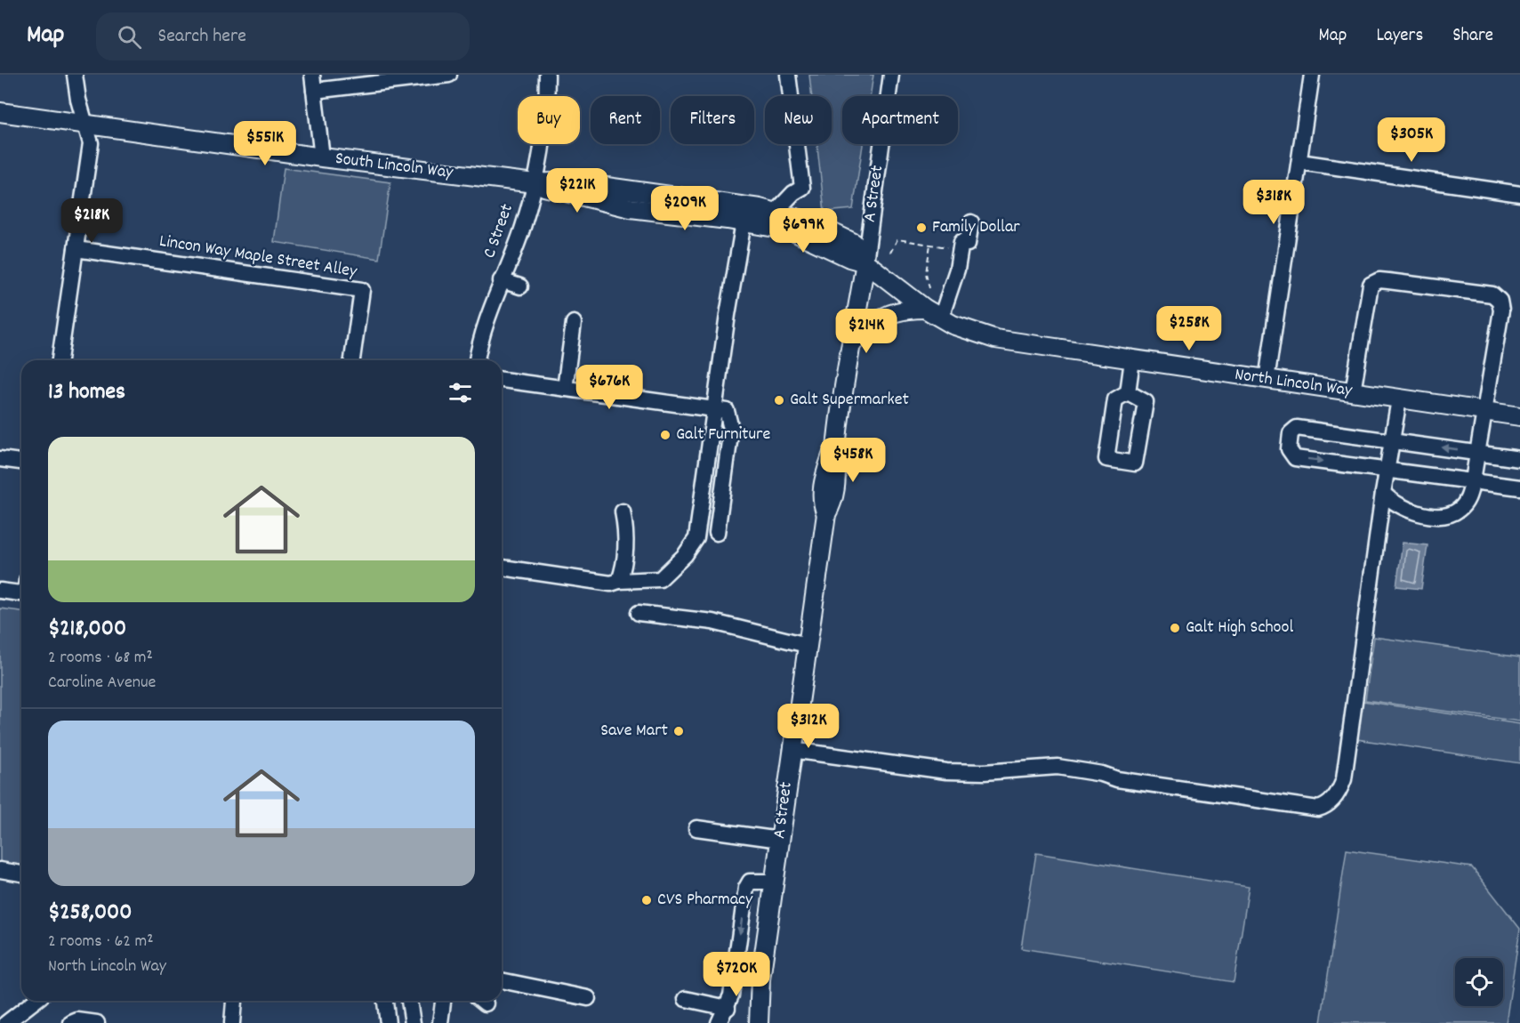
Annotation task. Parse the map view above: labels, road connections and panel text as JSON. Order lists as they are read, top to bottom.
{
  "streets": {
    "main road": ["South Lincoln Way", "A Street", "North Lincoln Way"],
    "street": ["C Street", "Lincon Way Maple Street Alley"]
  },
  "crossings": [
    ["South Lincoln Way", "A Street"],
    ["South Lincoln Way", "C Street"],
    ["South Lincoln Way", "North Lincoln Way"],
    ["A Street", "North Lincoln Way"]
  ],
  "places": [
    "Family Dollar",
    "Galt Supermarket",
    "Galt Furniture",
    "Galt High School",
    "Save Mart",
    "CVS Pharmacy"
  ],
  "page": {
    "header": "Map",
    "search": "Search here",
    "nav": ["Map", "Layers", "Share"],
    "chip": [
      "Buy",
      "Rent",
      "Filters",
      "New",
      "Apartment"
    ],
    "price": [
      "$305K",
      "$551K",
      "$221K",
      "$318K",
      "$209K",
      "$218K",
      "$699K",
      "$258K",
      "$214K",
      "$676K",
      "$458K",
      "$312K",
      "$720K"
    ],
    "heading": "13 homes",
    "list": [
      {
        "name": "$218,000",
        "note": "2 rooms · 68 m² · Caroline Avenue"
      },
      {
        "name": "$258,000",
        "note": "2 rooms · 62 m² · North Lincoln Way"
      }
    ]
  }
}
